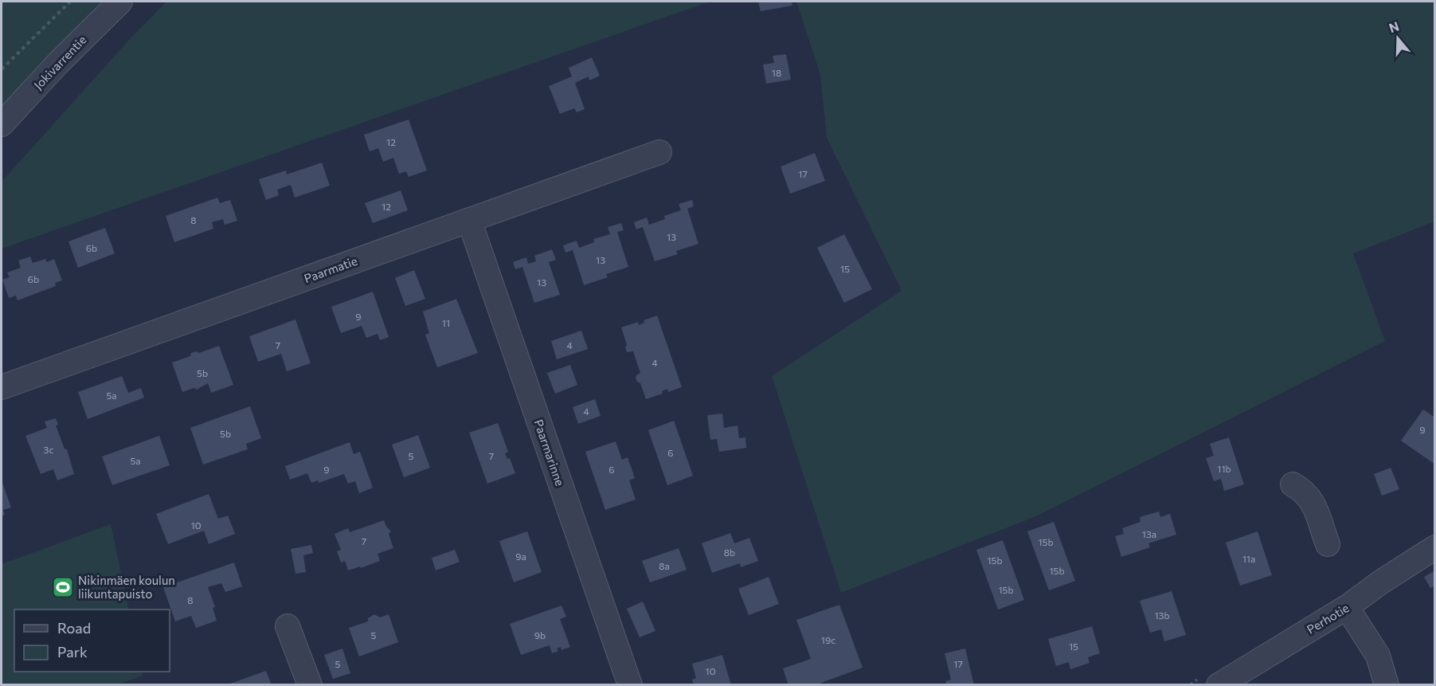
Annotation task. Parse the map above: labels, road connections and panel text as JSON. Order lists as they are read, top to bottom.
{
  "streets": {
    "street": [
      "Jokivarrentie",
      "Paarmatie",
      "Paarmarinne",
      "Perhotie"
    ]
  },
  "crossings": [
    ["Paarmatie", "Paarmarinne"]
  ],
  "places": {
    "sports": ["Nikinmäen koulun liikuntapuisto"]
  },
  "house_numbers": [
    "18",
    "12",
    "17",
    "12",
    "8",
    "13",
    "6b",
    "13",
    "15",
    "6b",
    "13",
    "9",
    "11",
    "7",
    "4",
    "4",
    "5b",
    "5a",
    "4",
    "9",
    "5b",
    "3c",
    "6",
    "5",
    "7",
    "5a",
    "11b",
    "9",
    "6",
    "10",
    "13a",
    "7",
    "15b",
    "8b",
    "9a",
    "11a",
    "15b",
    "8a",
    "15b",
    "15b",
    "8",
    "13b",
    "5",
    "9b",
    "19c",
    "15",
    "5",
    "17",
    "10"
  ],
  "legend": ["Road", "Park"],
  "north": "top"
}
